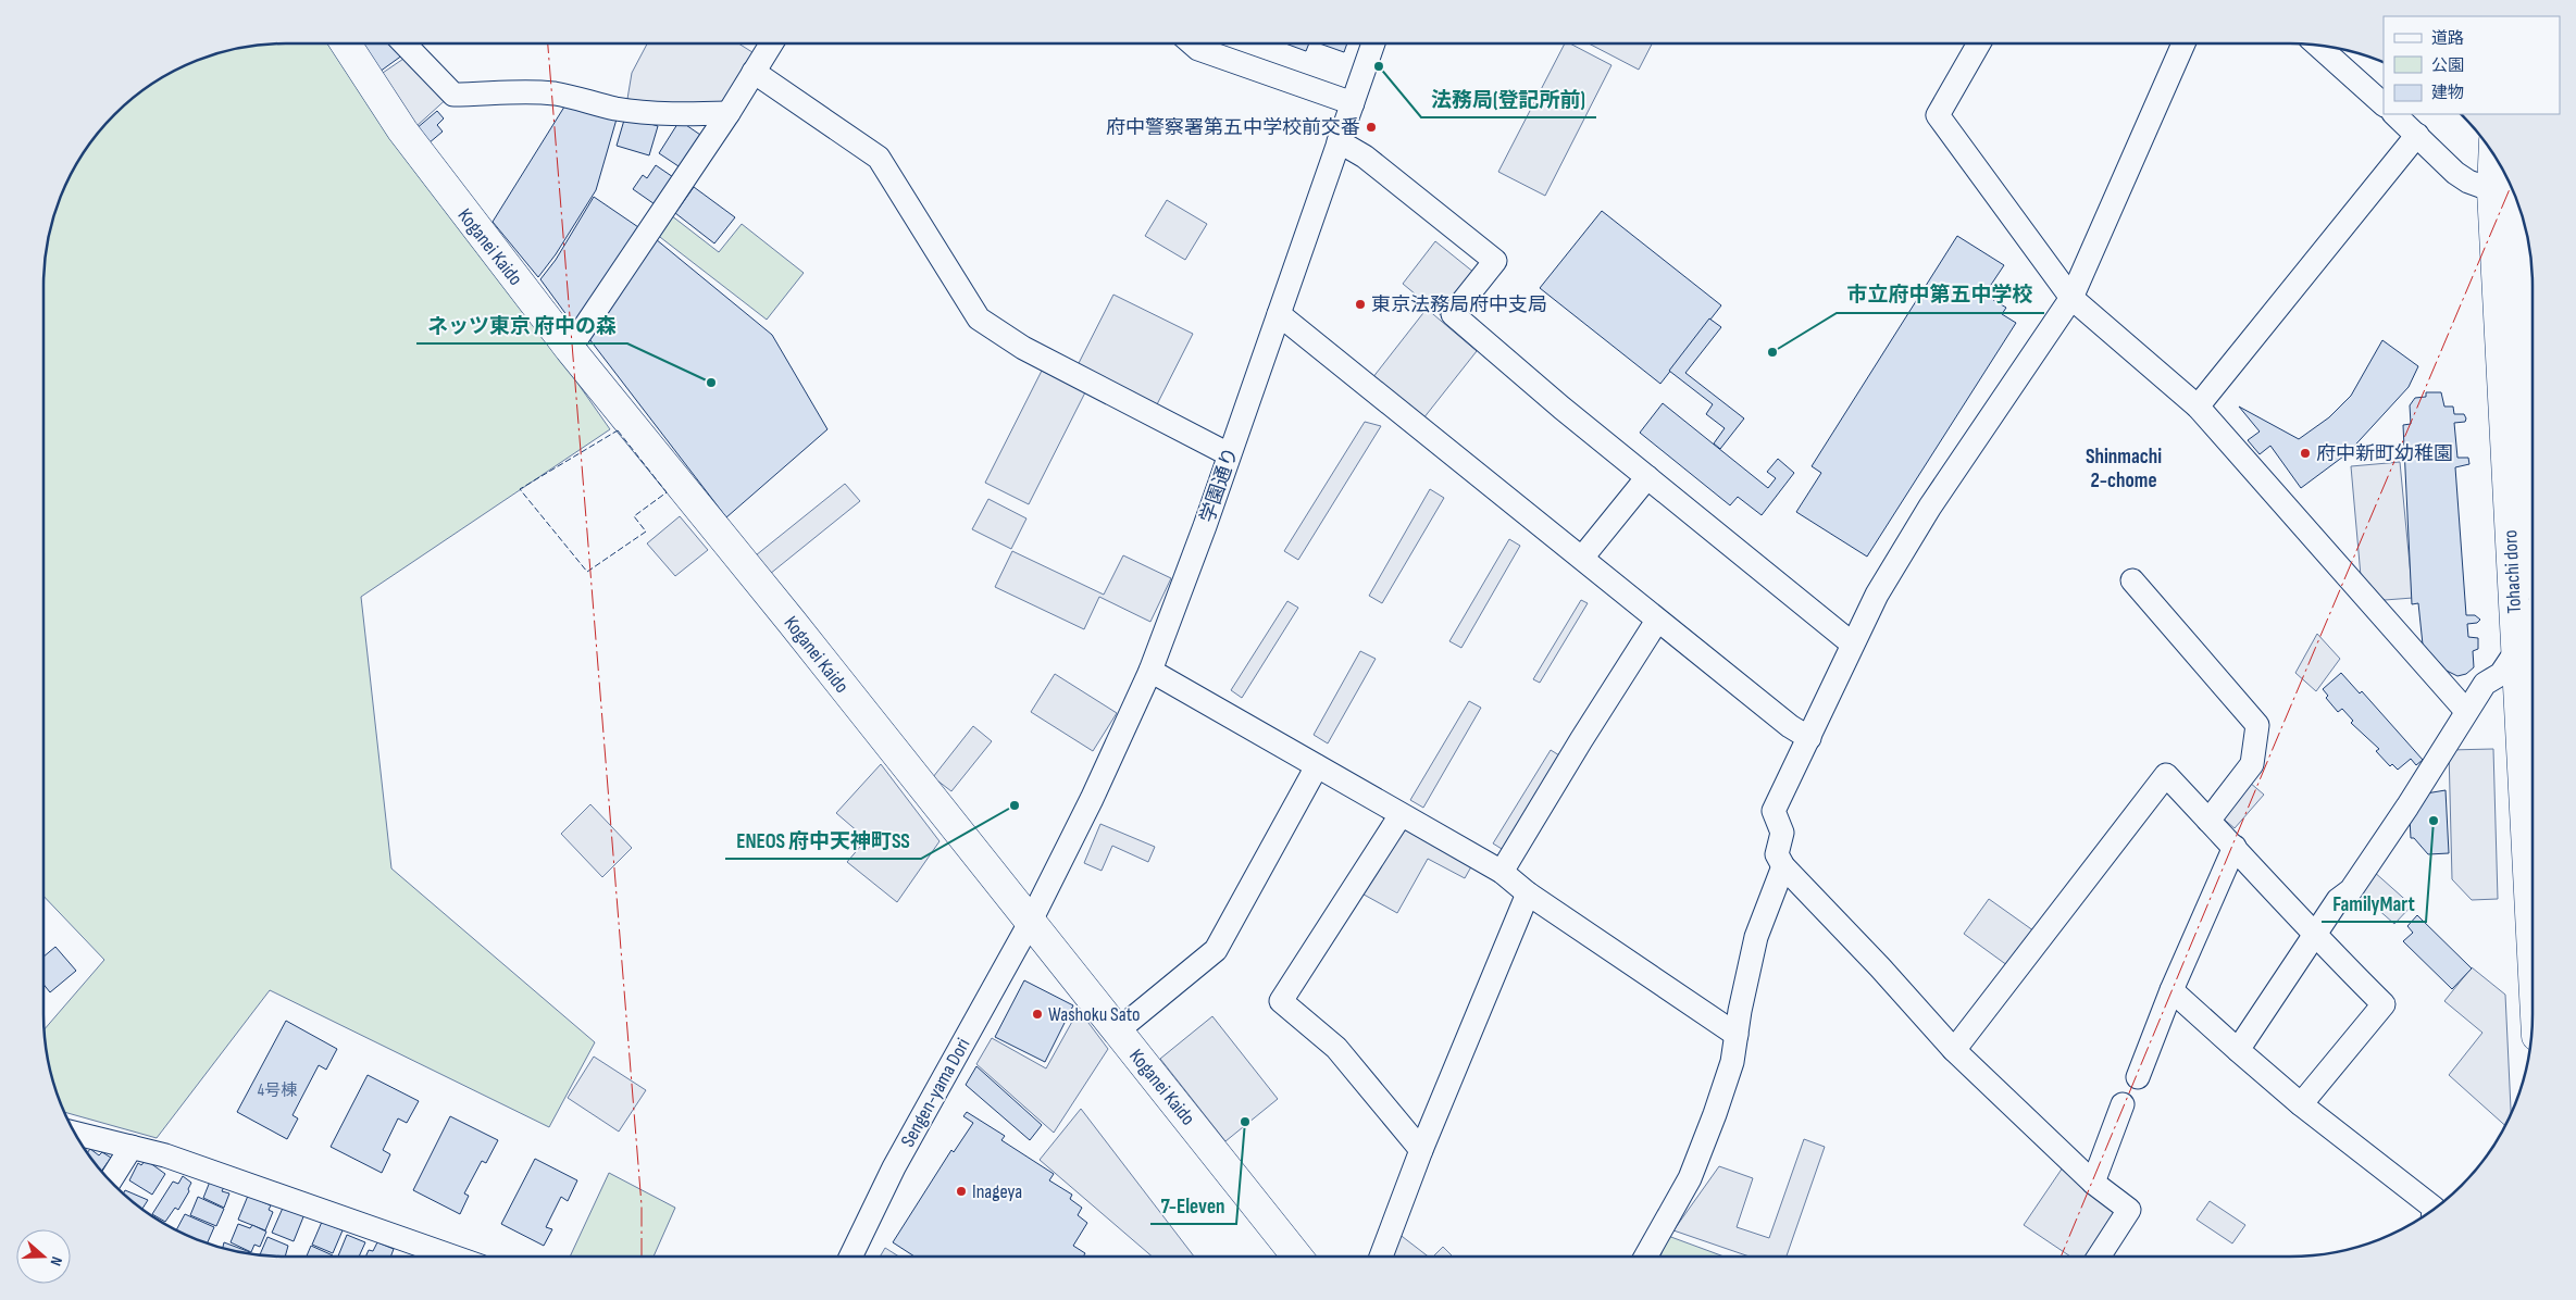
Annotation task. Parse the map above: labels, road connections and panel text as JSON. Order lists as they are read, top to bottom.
{
  "streets": {
    "main road": ["Koganei Kaido", "Tohachi doro"],
    "street": ["学園通り", "Sengen-yama Dori"]
  },
  "crossings": [
    ["Koganei Kaido", "学園通り"],
    ["Koganei Kaido", "Sengen-yama Dori"],
    ["学園通り", "Sengen-yama Dori"]
  ],
  "districts": ["Shinmachi 2-chome"],
  "places": [
    "法務局(登記所前)",
    "府中警察署第五中学校前交番",
    "東京法務局府中支局",
    "市立府中第五中学校",
    "ネッツ東京 府中の森",
    "府中新町幼稚園",
    "ENEOS 府中天神町SS",
    "FamilyMart",
    "Washoku Sato",
    "7-Eleven",
    "Inageya"
  ],
  "house_numbers": ["4号棟"],
  "legend": ["道路", "公園", "建物"],
  "north": "right"
}
